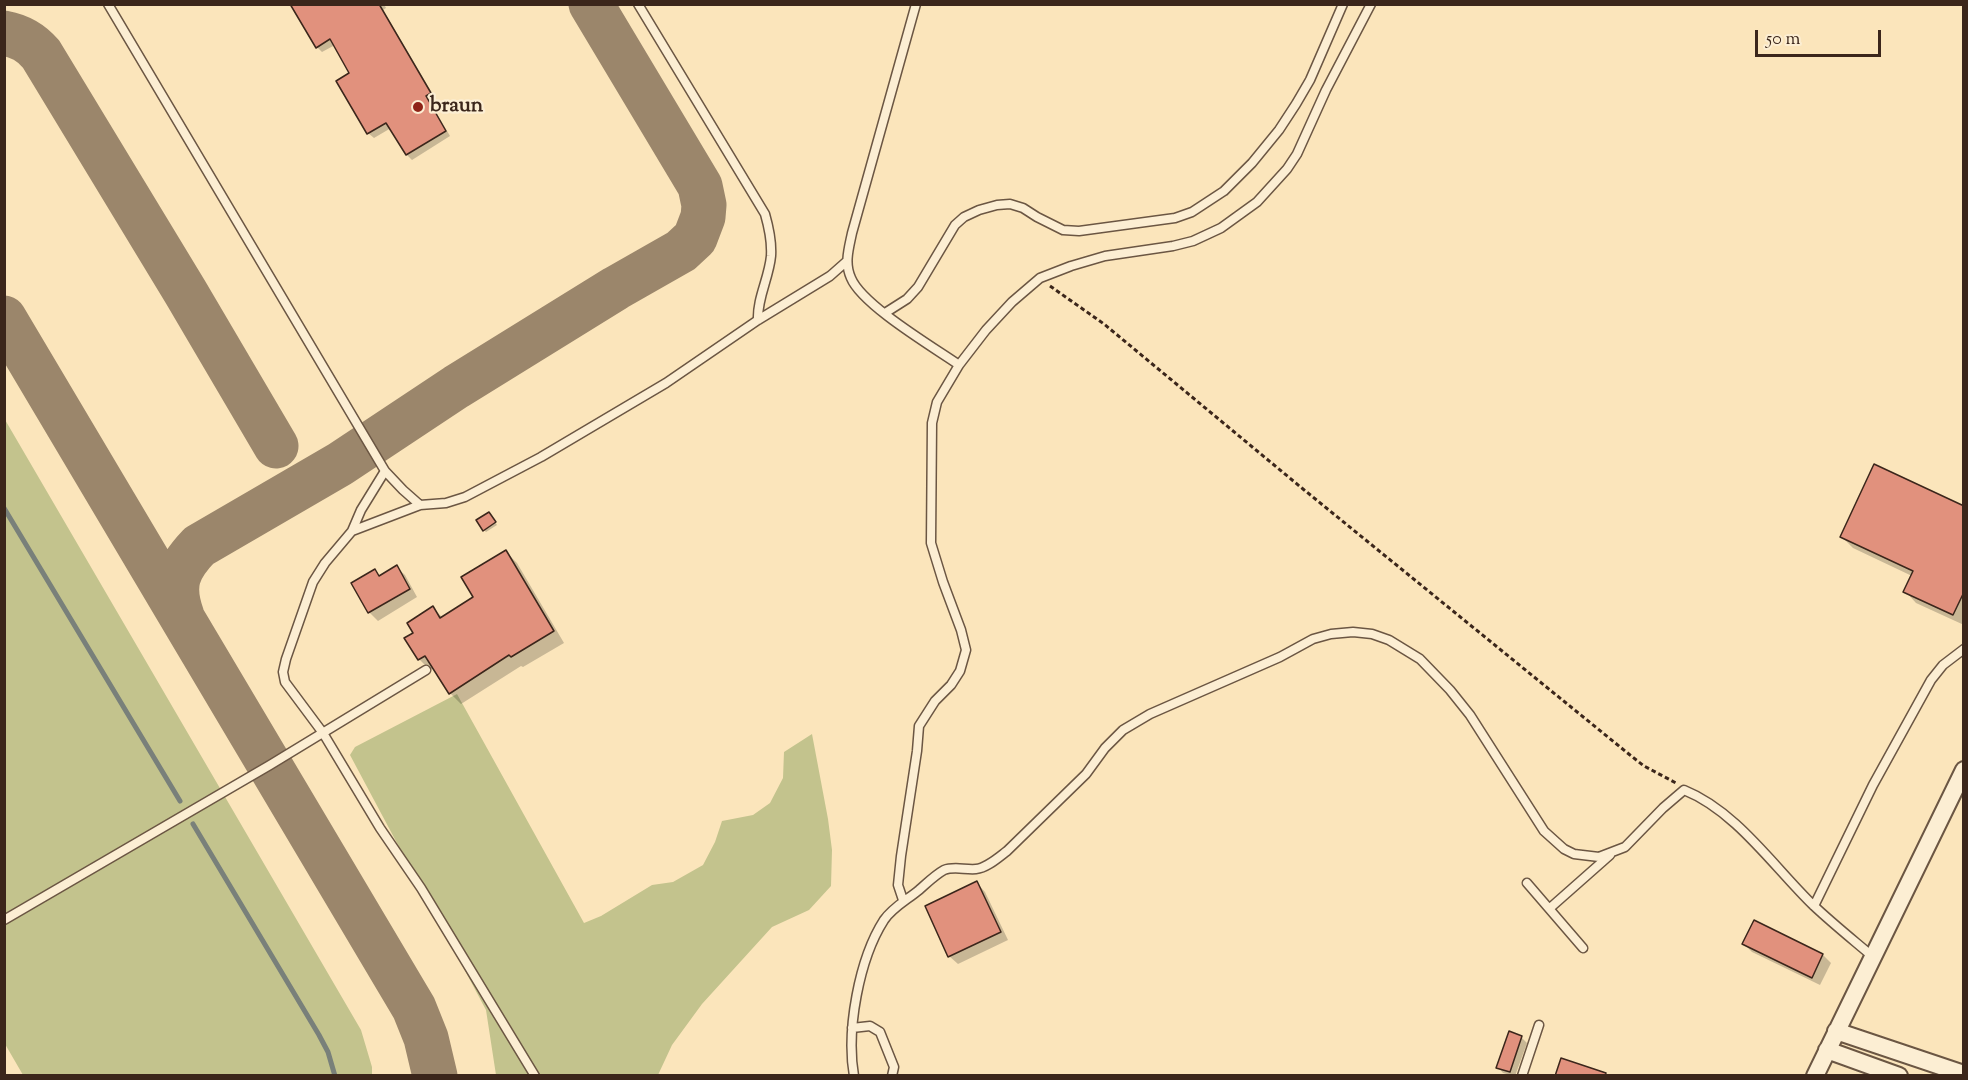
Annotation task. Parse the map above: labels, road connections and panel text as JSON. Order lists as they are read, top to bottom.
{
  "places": ["braun"],
  "scale_bar": "50 m"
}
